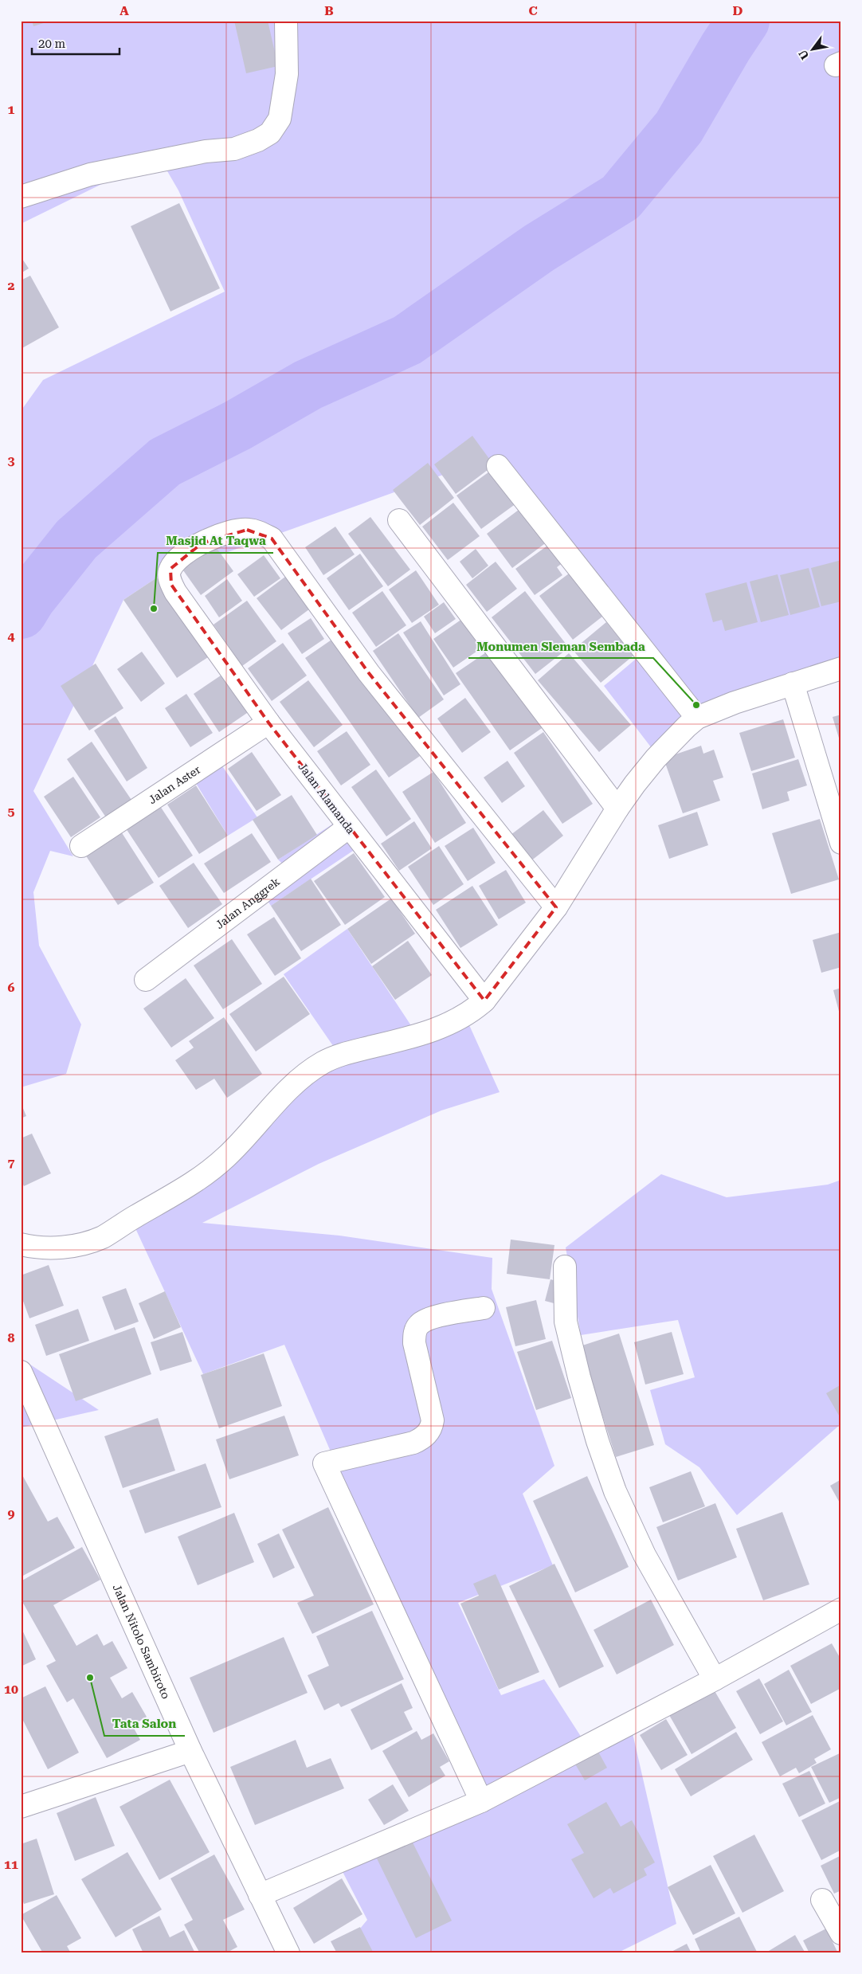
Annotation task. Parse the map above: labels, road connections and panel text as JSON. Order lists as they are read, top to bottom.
{
  "streets": {
    "street": [
      "Jalan Aster",
      "Jalan Alamanda",
      "Jalan Anggrek",
      "Jalan Nitolo Sambiroto"
    ]
  },
  "crossings": [
    ["Jalan Aster", "Jalan Alamanda"],
    ["Jalan Alamanda", "Jalan Anggrek"]
  ],
  "places": ["Masjid At Taqwa", "Monumen Sleman Sembada", "Tata Salon"],
  "scale_bar": "20 m",
  "north": "bottom left",
  "grid": {
    "columns": [
      "A",
      "B",
      "C",
      "D"
    ],
    "rows": [
      "1",
      "2",
      "3",
      "4",
      "5",
      "6",
      "7",
      "8",
      "9",
      "10",
      "11"
    ]
  }
}
